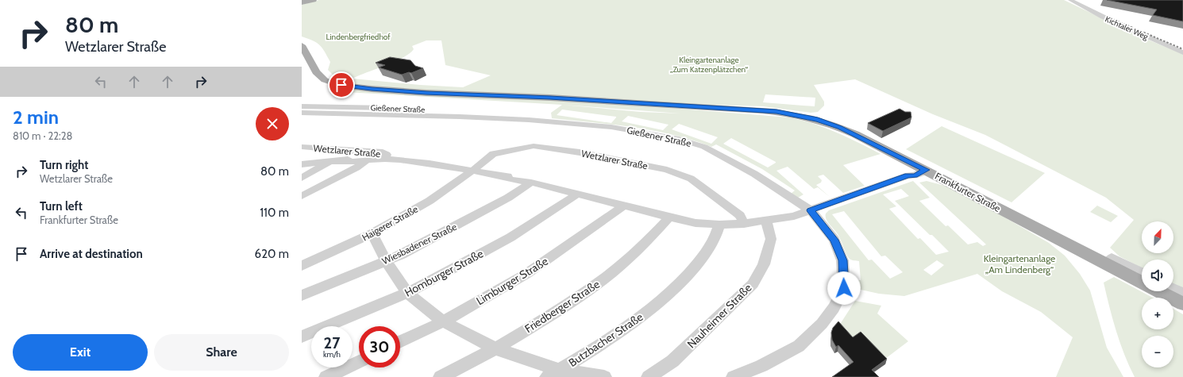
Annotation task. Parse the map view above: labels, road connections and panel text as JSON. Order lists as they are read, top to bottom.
{
  "streets": {
    "main road": ["Frankfurter Straße"],
    "street": [
      "Kichtaler Weg",
      "Gießener Straße",
      "Wetzlarer Straße",
      "Haigerer Straße",
      "Wiesbadener Straße",
      "Homburger Straße",
      "Limburger Straße",
      "Friedberger Straße",
      "Nauheimer Straße",
      "Butzbacher Straße"
    ]
  },
  "crossings": [
    ["Gießener Straße", "Wetzlarer Straße"],
    ["Wetzlarer Straße", "Frankfurter Straße"],
    ["Wetzlarer Straße", "Haigerer Straße"],
    ["Wetzlarer Straße", "Wiesbadener Straße"],
    ["Wetzlarer Straße", "Homburger Straße"],
    ["Wetzlarer Straße", "Limburger Straße"],
    ["Wetzlarer Straße", "Friedberger Straße"],
    ["Wetzlarer Straße", "Nauheimer Straße"],
    ["Wetzlarer Straße", "Butzbacher Straße"]
  ],
  "parks": ["Lindenbergfriedhof", "Kleingartenanlage „Zum Katzenplätzchen“", "Kleingartenanlage „Am Lindenberg“"],
  "north": "top right",
  "page": {
    "turn": ["80 m", "Wetzlarer Straße"],
    "heading": ["2 min", "810 m · 22:28"],
    "list": [
      {
        "name": "Turn right",
        "note": "Wetzlarer Straße",
        "value": "80 m"
      },
      {
        "name": "Turn left",
        "note": "Frankfurter Straße",
        "value": "110 m"
      },
      {
        "name": "Arrive at destination",
        "value": "620 m"
      }
    ],
    "map_buttons": ["+", "−"],
    "speed": "27 km/h",
    "limit": "30",
    "buttons": ["Exit", "Share"]
  }
}
